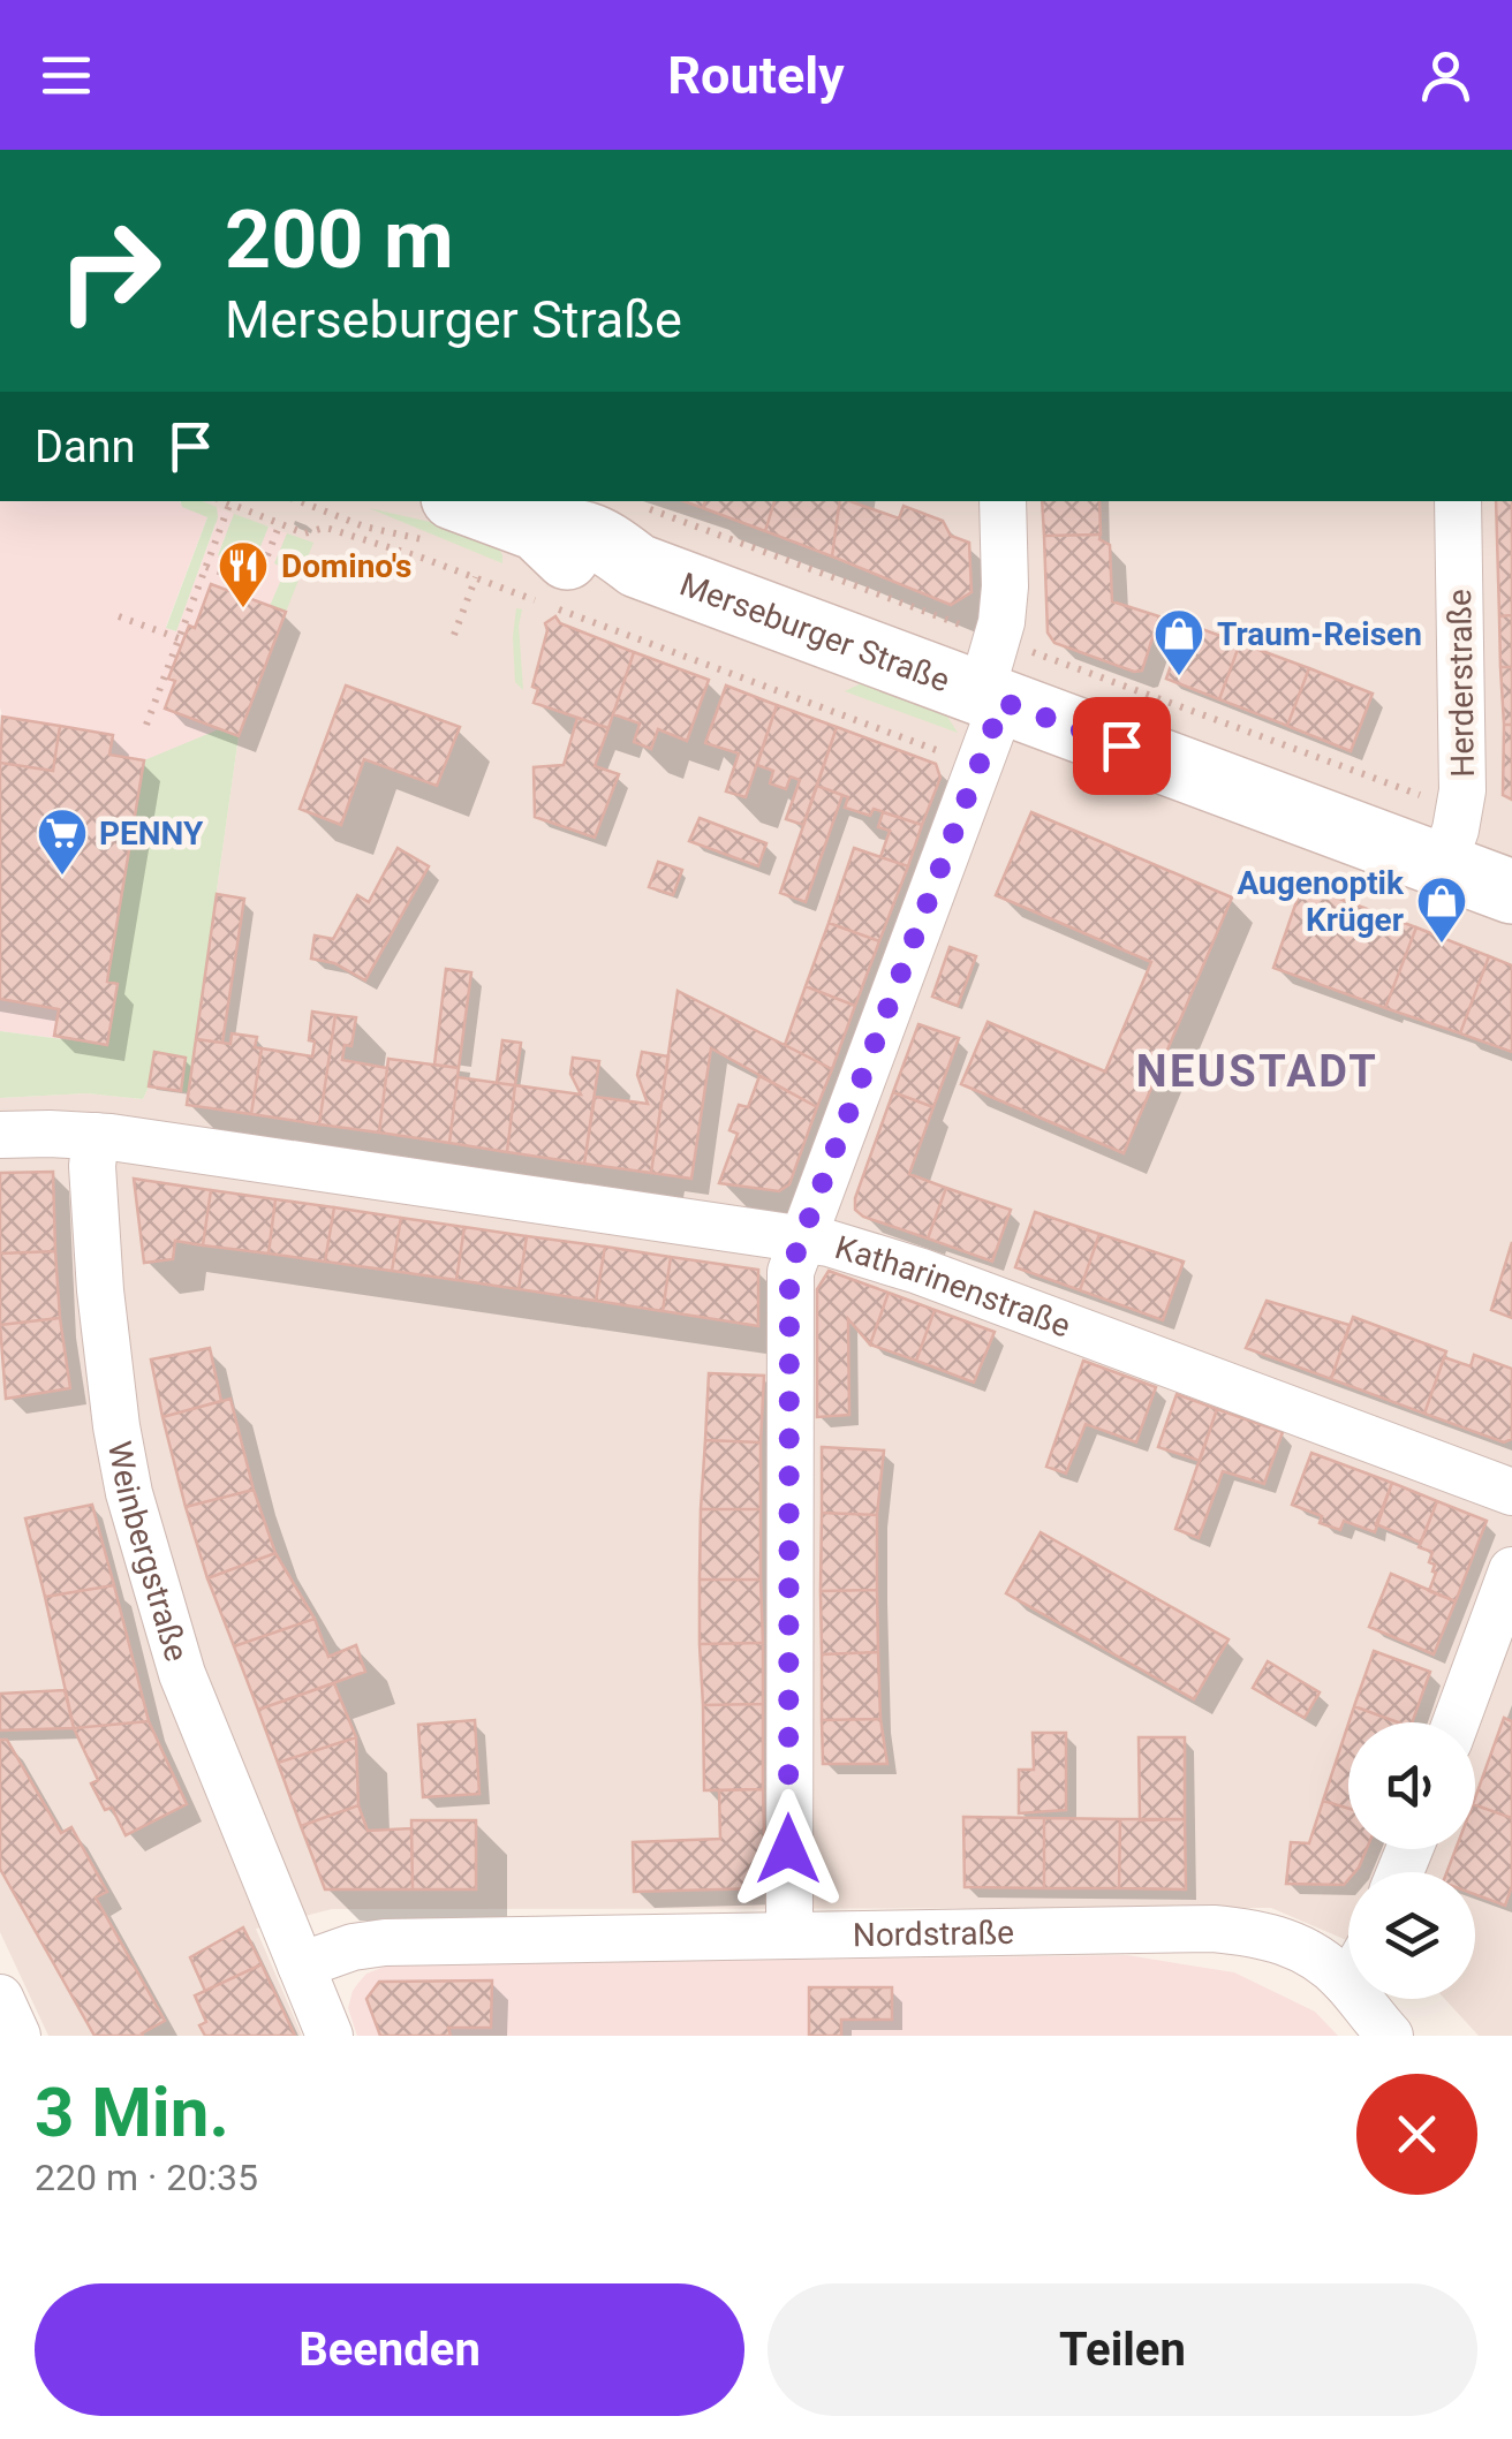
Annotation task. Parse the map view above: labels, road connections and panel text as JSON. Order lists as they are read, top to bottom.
{
  "streets": {
    "main road": ["Merseburger Straße"],
    "street": [
      "Herderstraße",
      "Katharinenstraße",
      "Weinbergstraße",
      "Nordstraße"
    ]
  },
  "crossings": [
    ["Merseburger Straße", "Herderstraße"],
    ["Katharinenstraße", "Weinbergstraße"],
    ["Weinbergstraße", "Nordstraße"]
  ],
  "districts": ["NEUSTADT"],
  "places": {
    "restaurant": ["Domino's"],
    "shop": ["Traum-Reisen", "Augenoptik Krüger"],
    "supermarket": ["PENNY"]
  },
  "page": {
    "header": "Routely",
    "turn": ["200 m", "Merseburger Straße"],
    "then": "Dann",
    "heading": ["3 Min.", "220 m · 20:35"],
    "buttons": ["Beenden", "Teilen"]
  }
}
